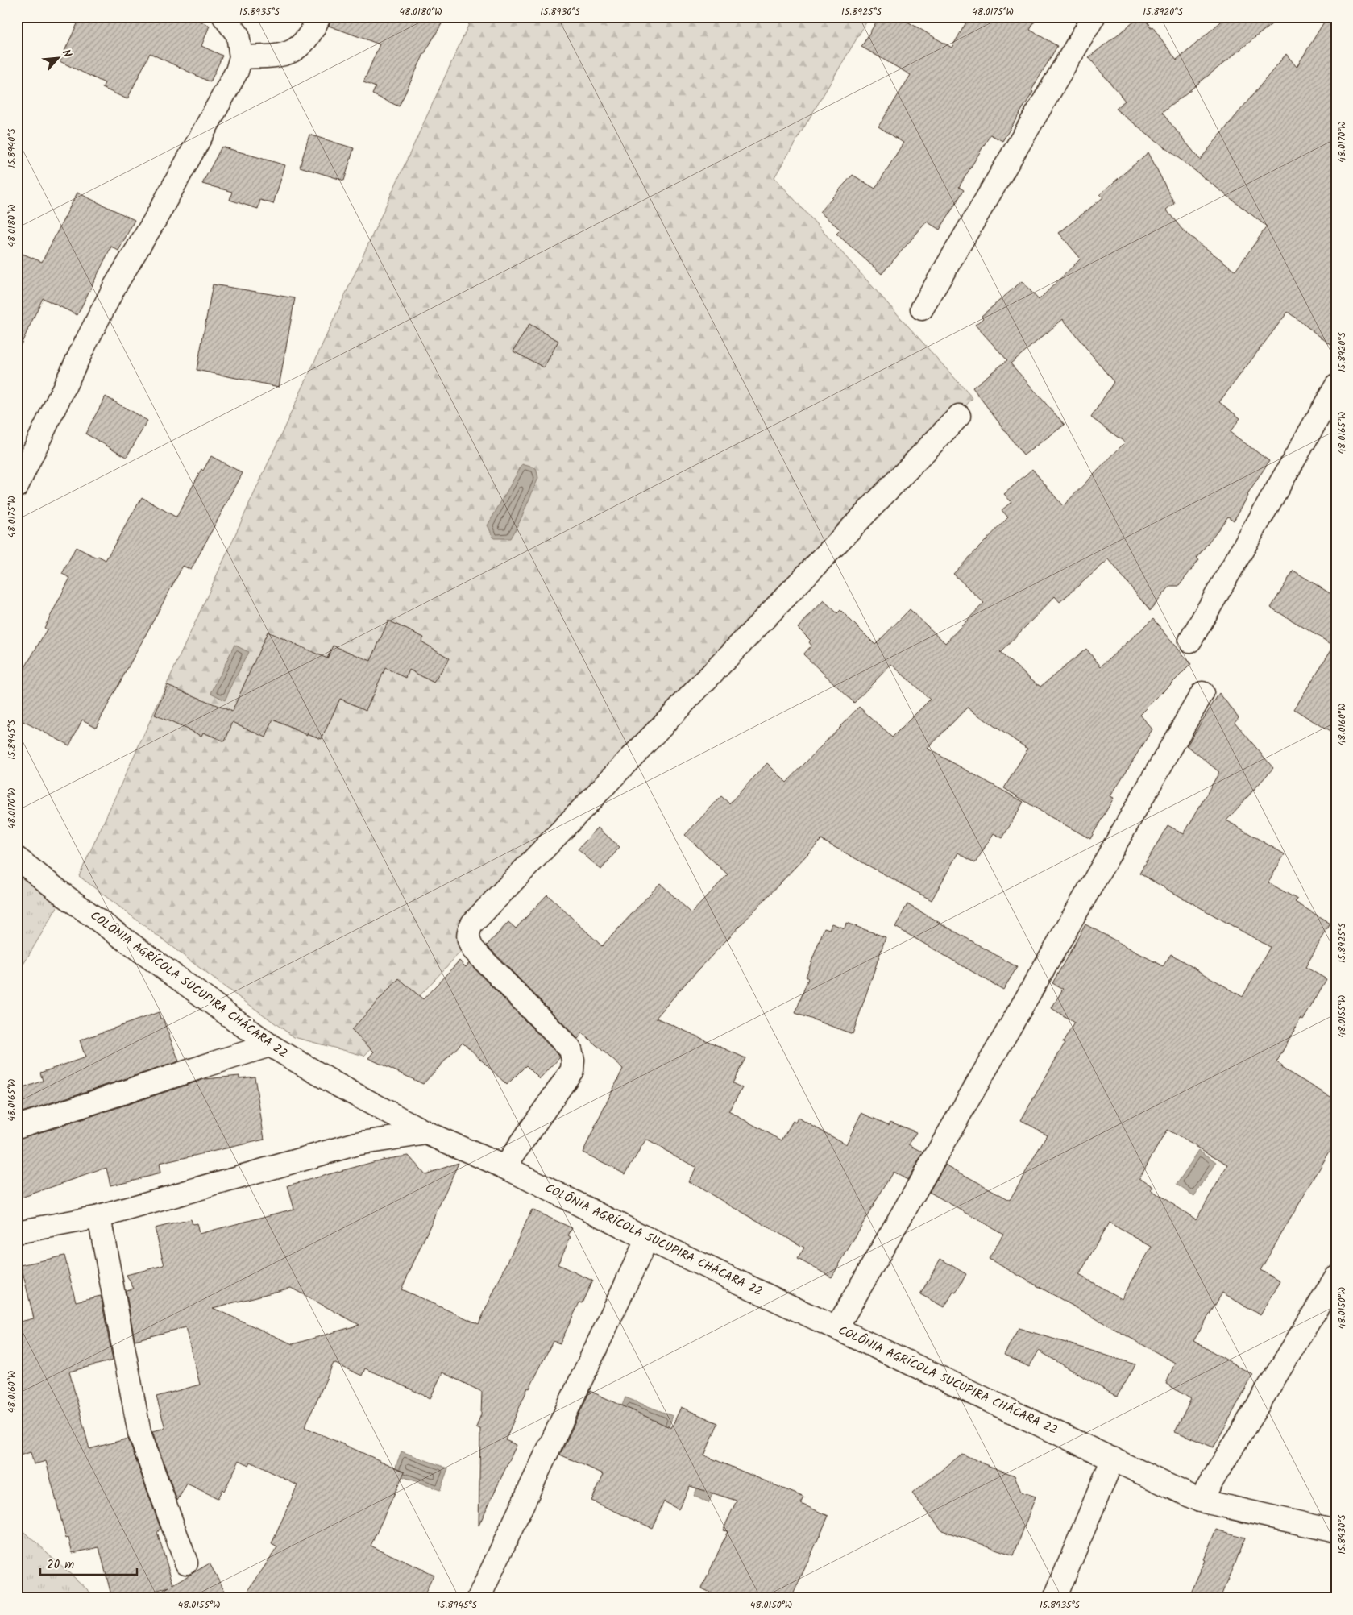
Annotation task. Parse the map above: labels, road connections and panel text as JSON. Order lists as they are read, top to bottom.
{
  "streets": {
    "street": ["COLÔNIA AGRÍCOLA SUCUPIRA CHÁCARA 22"]
  },
  "scale_bar": "20 m",
  "north": "top right",
  "coordinates": [
    "15.8935°S",
    "48.0180°W",
    "15.8930°S",
    "15.8925°S",
    "48.0175°W",
    "15.8920°S",
    "48.0170°W",
    "15.8940°S",
    "48.0165°W",
    "48.0160°W",
    "15.8945°S",
    "48.0155°W",
    "48.0150°W"
  ]
}
